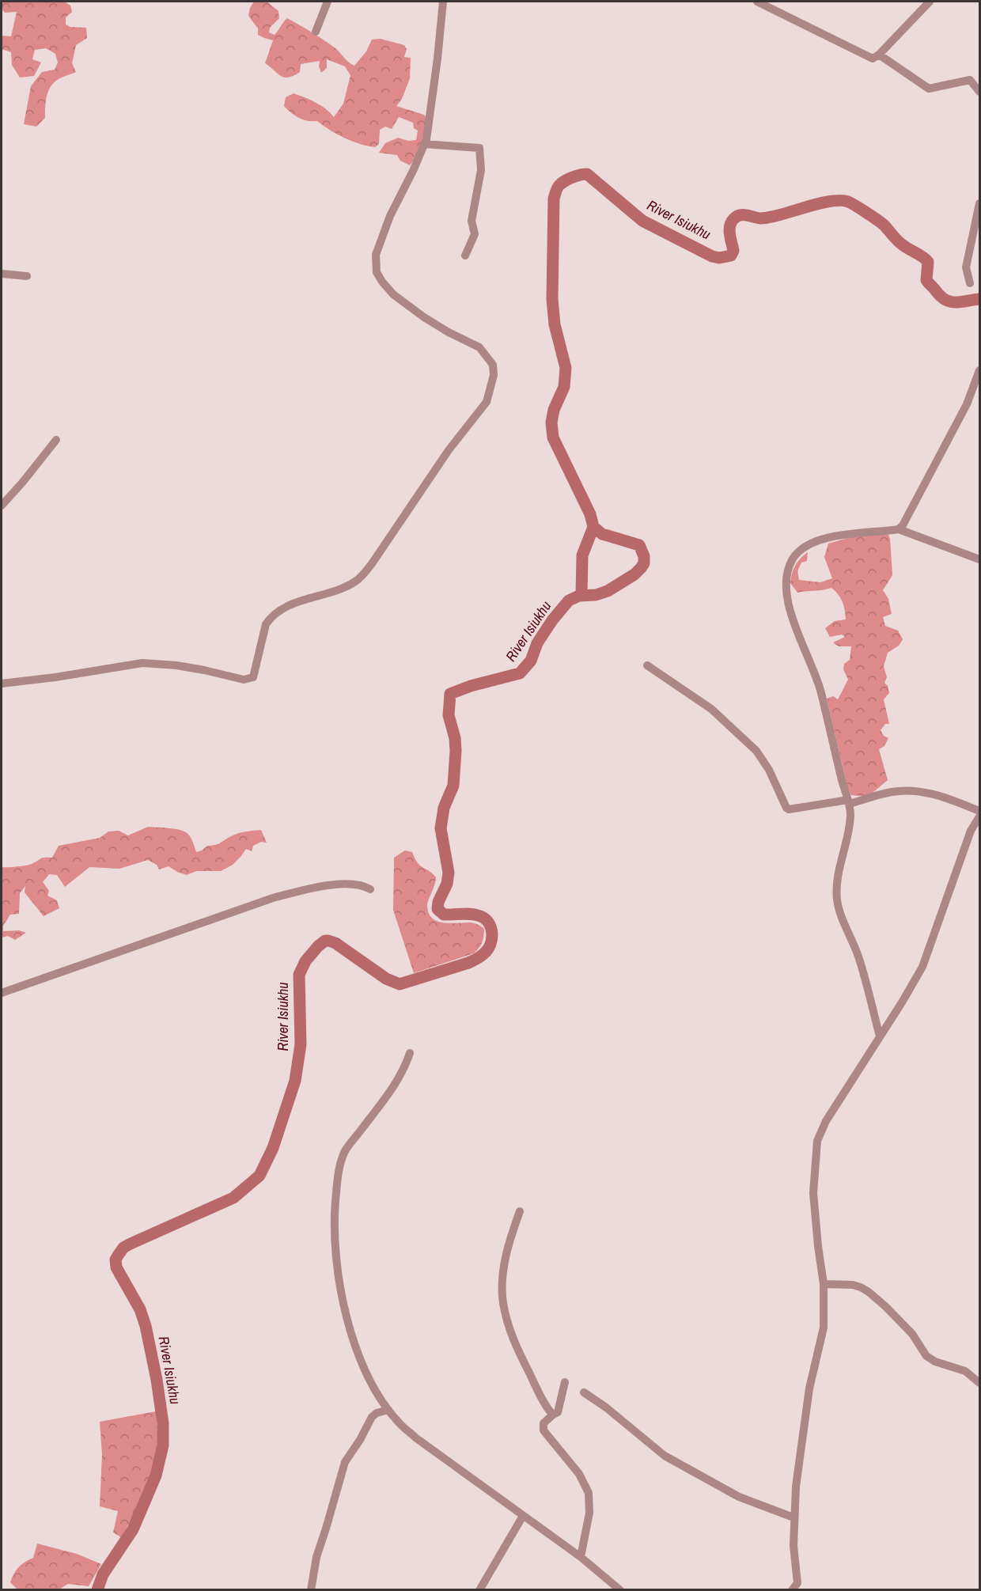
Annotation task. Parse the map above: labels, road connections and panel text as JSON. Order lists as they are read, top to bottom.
{
  "water": ["River Isiukhu"]
}
